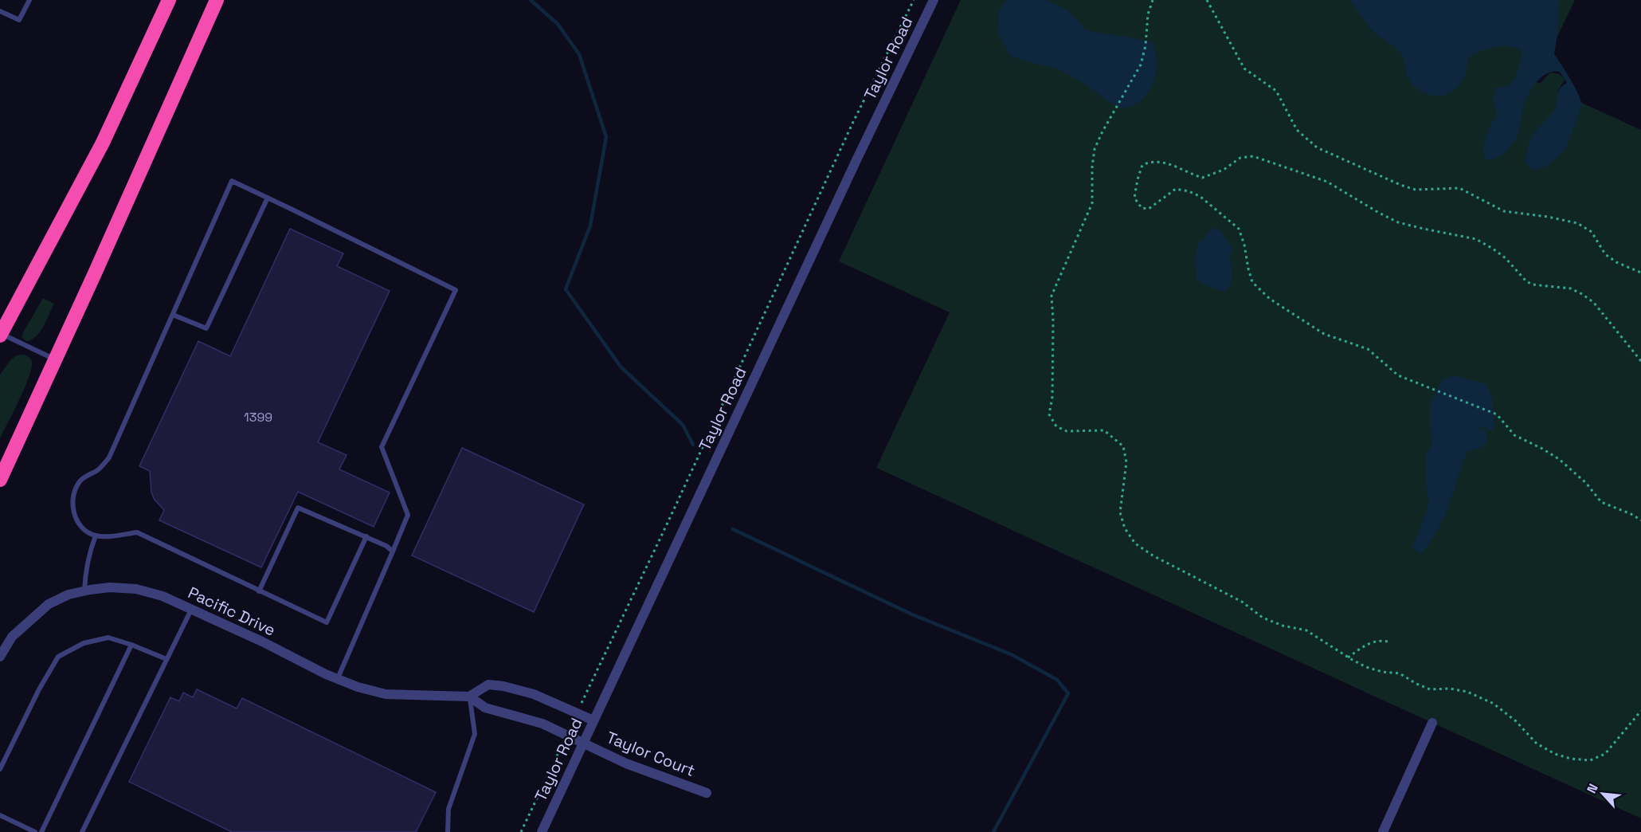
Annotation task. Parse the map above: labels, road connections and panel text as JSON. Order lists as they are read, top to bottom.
{
  "streets": {
    "street": ["Taylor Road", "Pacific Drive", "Taylor Court"]
  },
  "crossings": [
    ["Taylor Road", "Pacific Drive"],
    ["Taylor Road", "Taylor Court"],
    ["Pacific Drive", "Taylor Court"]
  ],
  "house_numbers": ["1399"],
  "north": "top left"
}
